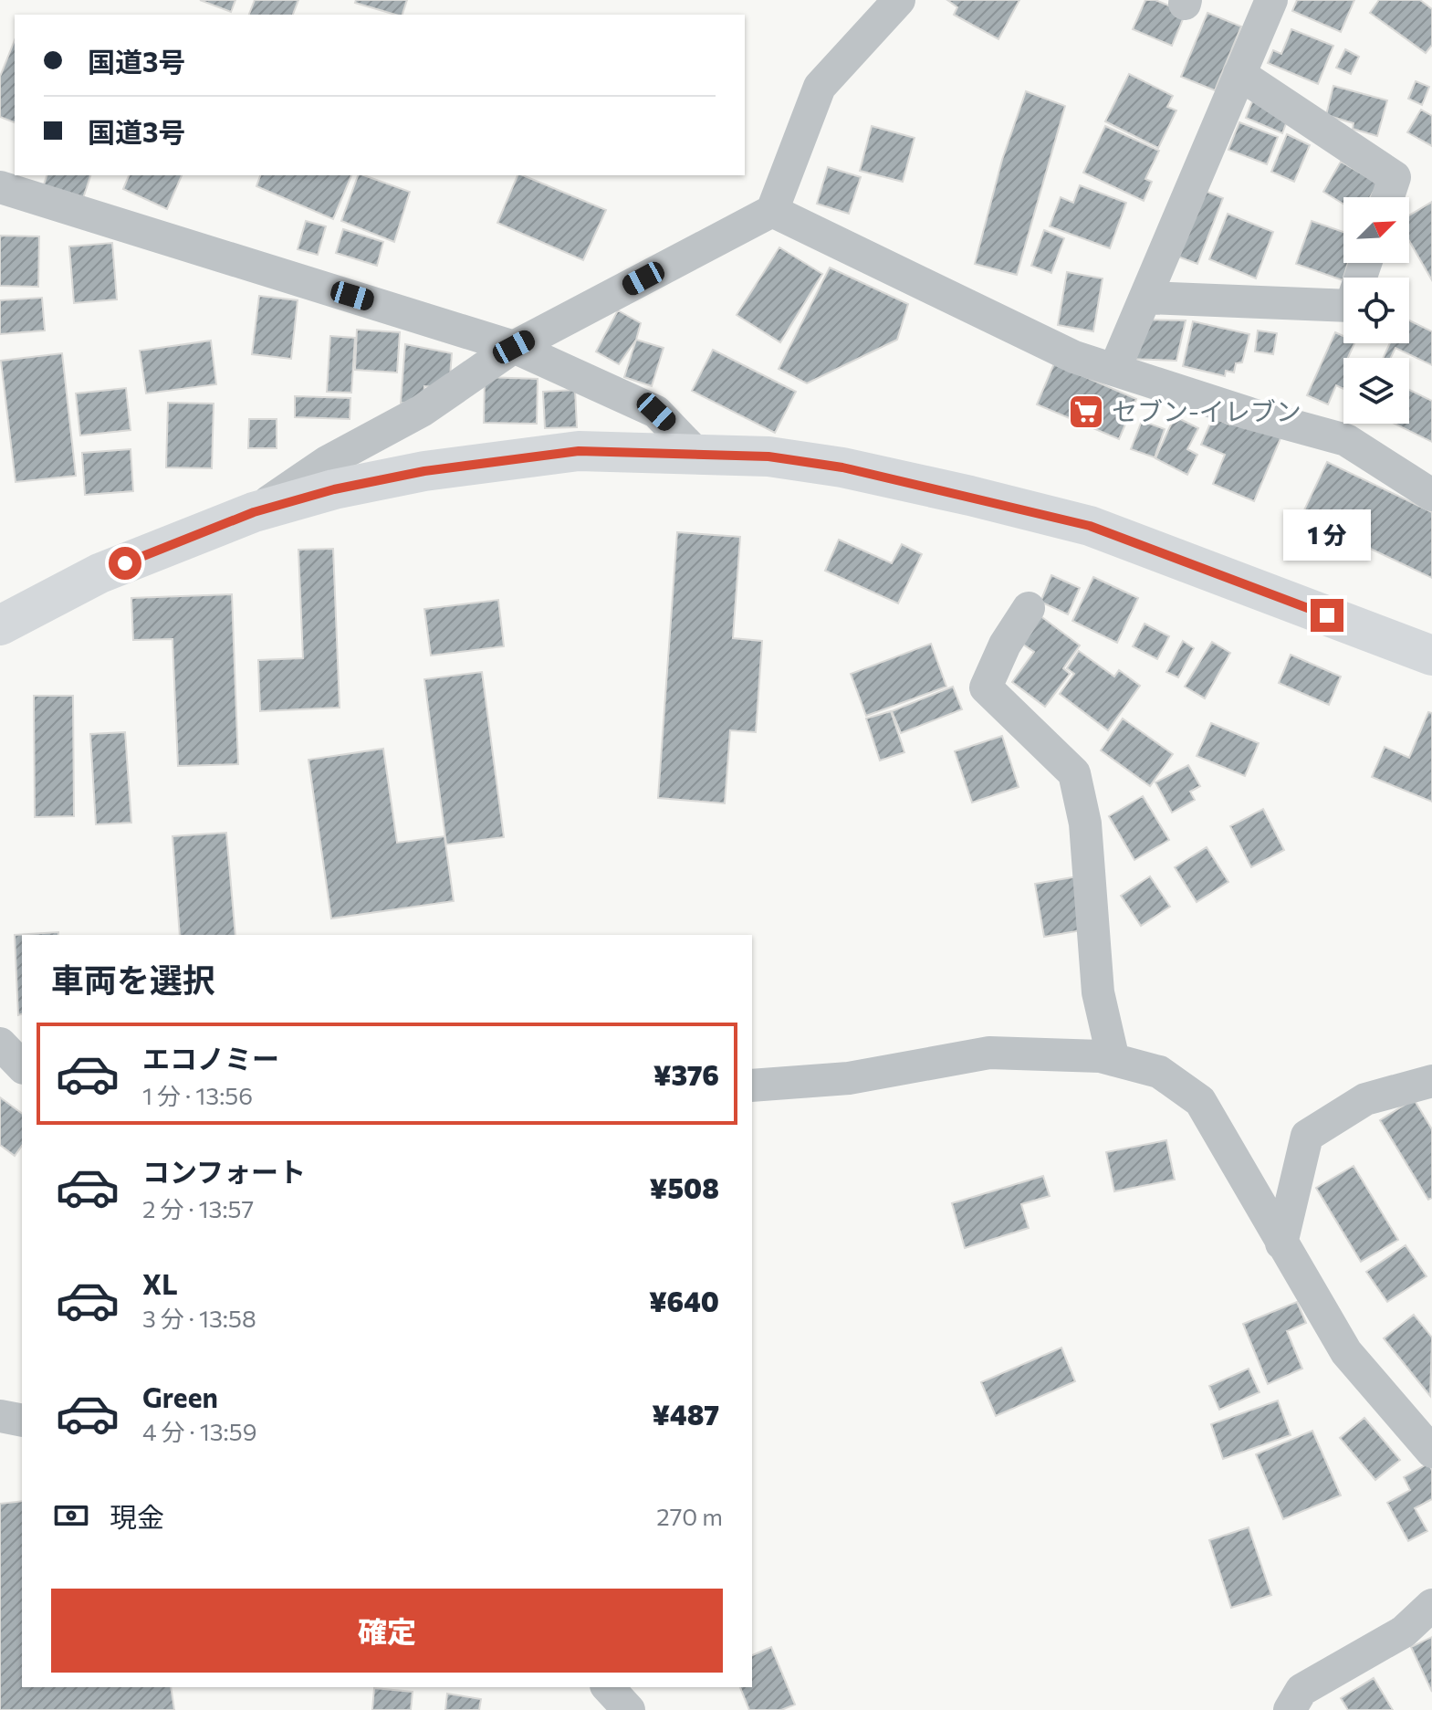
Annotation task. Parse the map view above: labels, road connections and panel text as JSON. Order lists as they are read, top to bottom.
{
  "places": {
    "supermarket": ["セブン-イレブン"]
  },
  "north": "top right",
  "page": {
    "banner": ["国道3号", "国道3号"],
    "bubble": "1 分",
    "heading": "車両を選択",
    "list": [
      {
        "name": "エコノミー",
        "note": "1 分 · 13:56",
        "value": "¥376"
      },
      {
        "name": "コンフォート",
        "note": "2 分 · 13:57",
        "value": "¥508"
      },
      {
        "name": "XL",
        "note": "3 分 · 13:58",
        "value": "¥640"
      },
      {
        "name": "Green",
        "note": "4 分 · 13:59",
        "value": "¥487"
      }
    ],
    "pay": ["現金", "270 m"],
    "buttons": "確定"
  }
}
